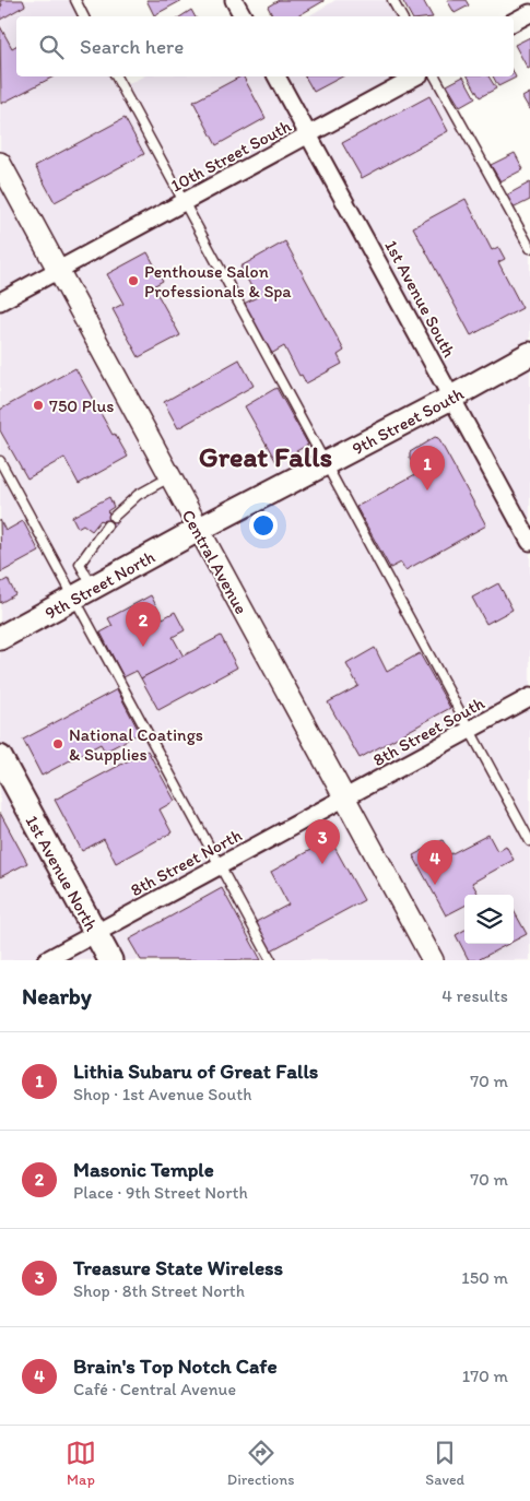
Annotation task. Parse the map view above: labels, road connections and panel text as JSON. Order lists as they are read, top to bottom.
{
  "streets": {
    "main road": ["9th Street South", "9th Street North", "1st Avenue North"],
    "street": [
      "10th Street South",
      "1st Avenue South",
      "Central Avenue",
      "8th Street South",
      "8th Street North"
    ]
  },
  "crossings": [
    ["10th Street South", "1st Avenue South"],
    ["10th Street South", "Central Avenue"],
    ["1st Avenue South", "9th Street South"],
    ["9th Street South", "Central Avenue"],
    ["9th Street South", "9th Street North"],
    ["Central Avenue", "9th Street North"],
    ["Central Avenue", "8th Street South"],
    ["Central Avenue", "8th Street North"],
    ["8th Street South", "8th Street North"],
    ["8th Street North", "1st Avenue North"]
  ],
  "districts": ["Great Falls"],
  "places": ["Penthouse Salon Professionals & Spa", "750 Plus", "National Coatings & Supplies"],
  "page": {
    "search": "Search here",
    "pins": [
      "1",
      "2",
      "3",
      "4"
    ],
    "heading": ["Nearby", "4 results"],
    "list": [
      {
        "mark": "1",
        "name": "Lithia Subaru of Great Falls",
        "note": "Shop · 1st Avenue South",
        "value": "70 m"
      },
      {
        "mark": "2",
        "name": "Masonic Temple",
        "note": "Place · 9th Street North",
        "value": "70 m"
      },
      {
        "mark": "3",
        "name": "Treasure State Wireless",
        "note": "Shop · 8th Street North",
        "value": "150 m"
      },
      {
        "mark": "4",
        "name": "Brain's Top Notch Cafe",
        "note": "Café · Central Avenue",
        "value": "170 m"
      }
    ],
    "nav": ["Map", "Directions", "Saved"]
  }
}
